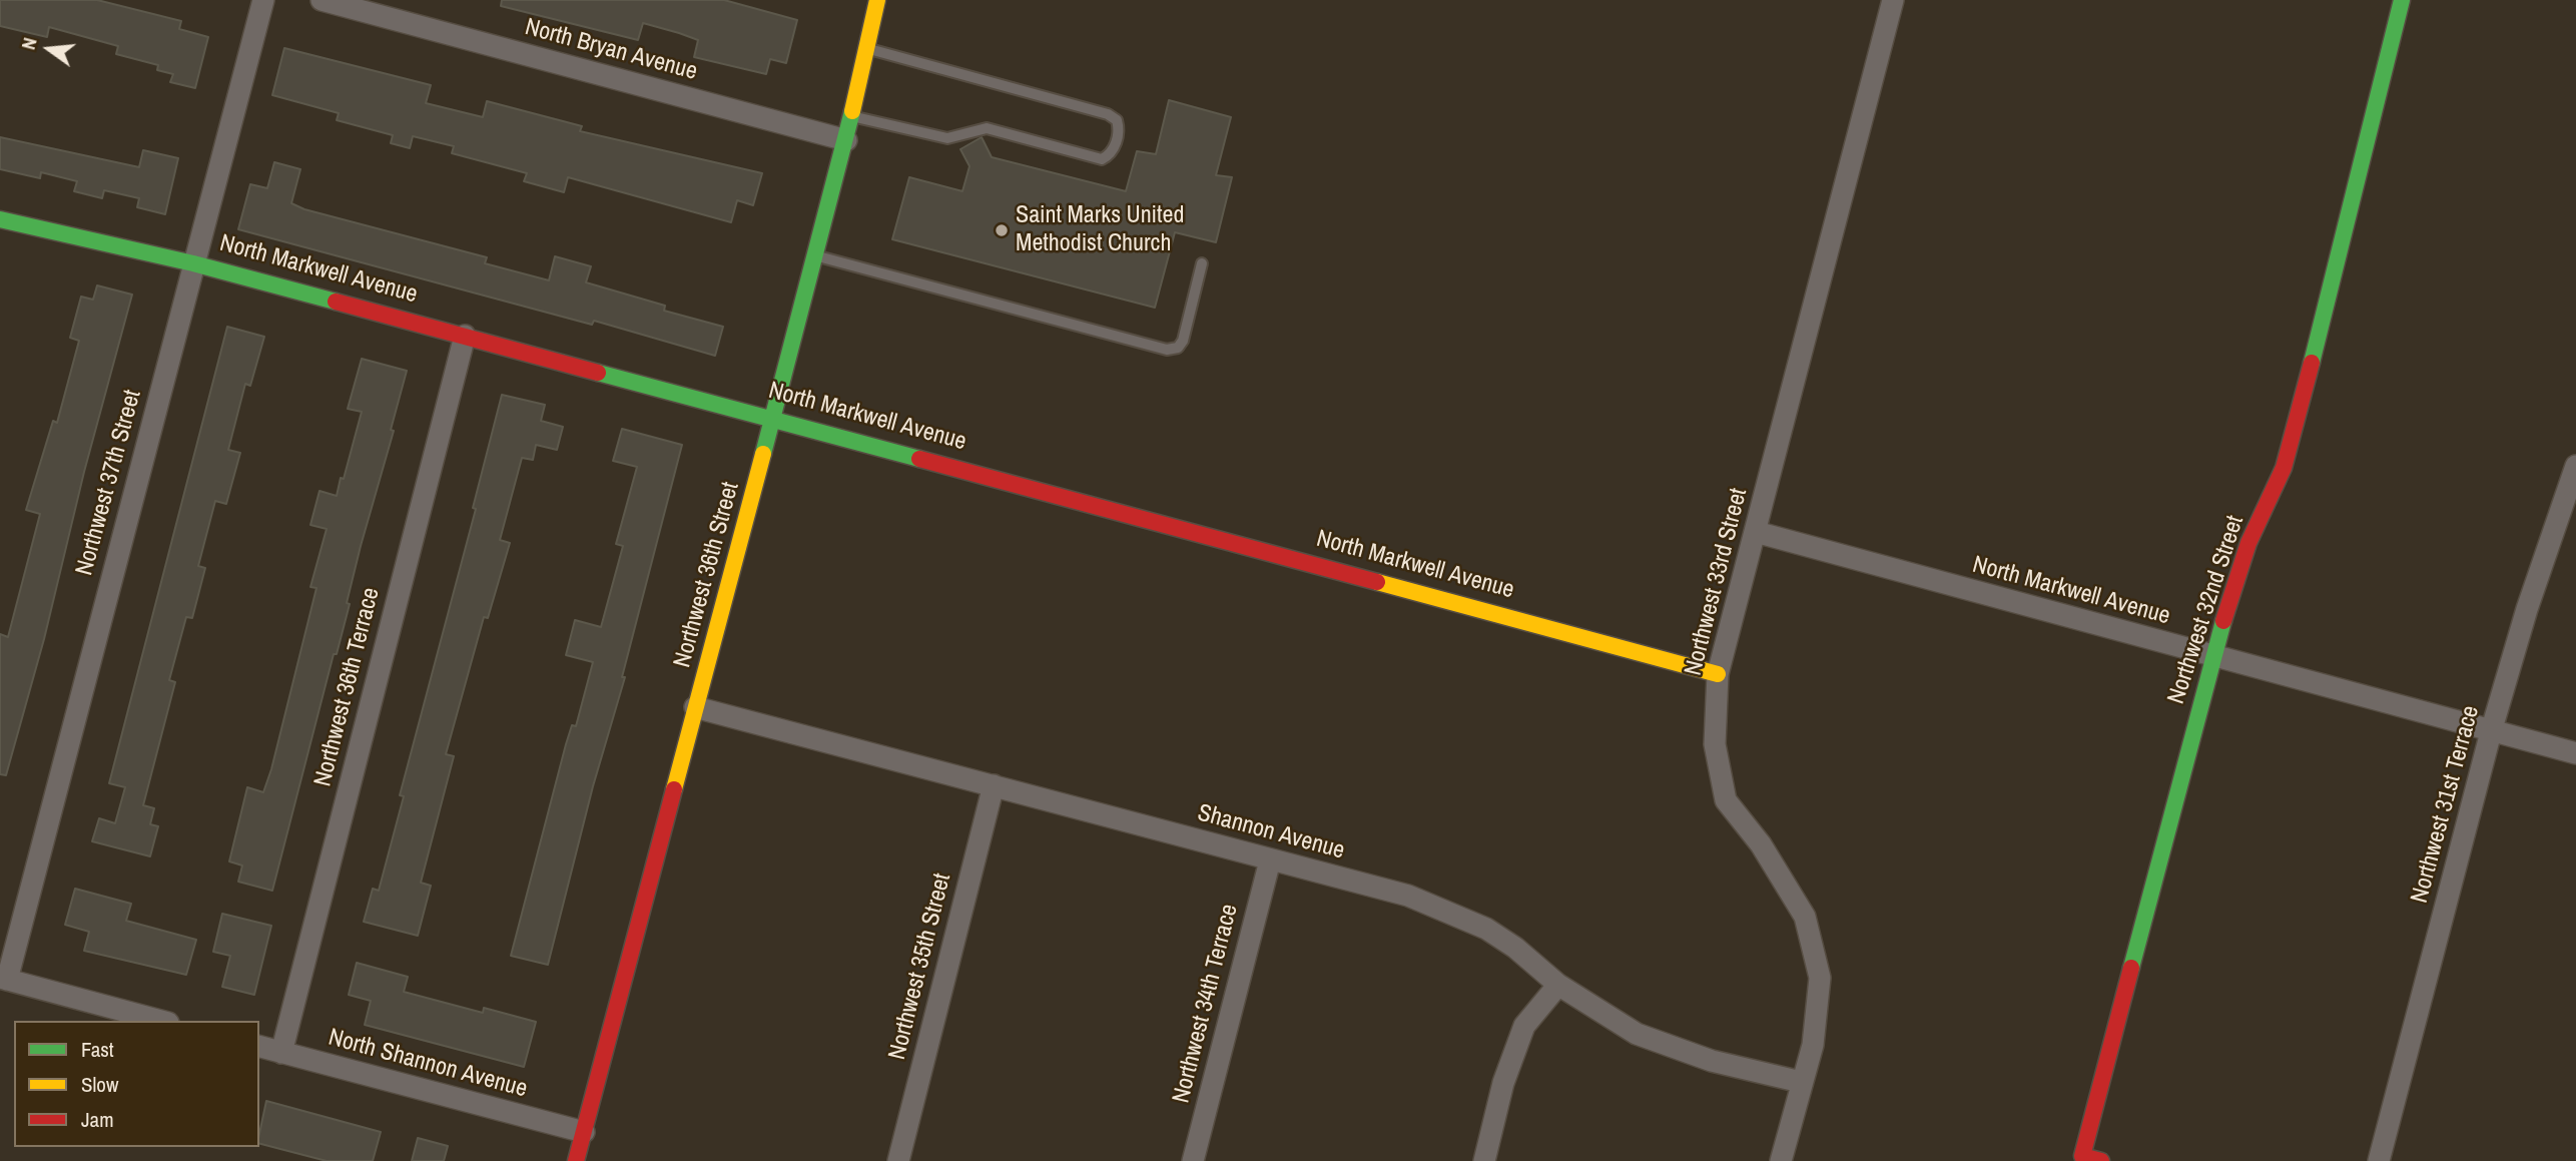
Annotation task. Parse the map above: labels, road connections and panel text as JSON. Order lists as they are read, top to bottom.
{
  "streets": {
    "street": [
      "North Bryan Avenue",
      "North Markwell Avenue",
      "Northwest 37th Street",
      "Northwest 36th Street",
      "Northwest 33rd Street",
      "Northwest 32nd Street",
      "Northwest 36th Terrace",
      "Northwest 31st Terrace",
      "Shannon Avenue",
      "Northwest 35th Street",
      "Northwest 34th Terrace",
      "North Shannon Avenue"
    ]
  },
  "crossings": [
    ["North Bryan Avenue", "Northwest 36th Street"],
    ["North Markwell Avenue", "Northwest 37th Street"],
    ["North Markwell Avenue", "Northwest 36th Street"],
    ["North Markwell Avenue", "Northwest 33rd Street"],
    ["North Markwell Avenue", "Northwest 32nd Street"],
    ["North Markwell Avenue", "Northwest 36th Terrace"],
    ["North Markwell Avenue", "Northwest 31st Terrace"],
    ["Northwest 36th Street", "Shannon Avenue"],
    ["Northwest 36th Street", "North Shannon Avenue"],
    ["Northwest 33rd Street", "Shannon Avenue"],
    ["Northwest 36th Terrace", "North Shannon Avenue"],
    ["Shannon Avenue", "Northwest 35th Street"],
    ["Shannon Avenue", "Northwest 34th Terrace"]
  ],
  "places": ["Saint Marks United Methodist Church"],
  "legend": ["Fast", "Slow", "Jam"],
  "north": "left"
}
